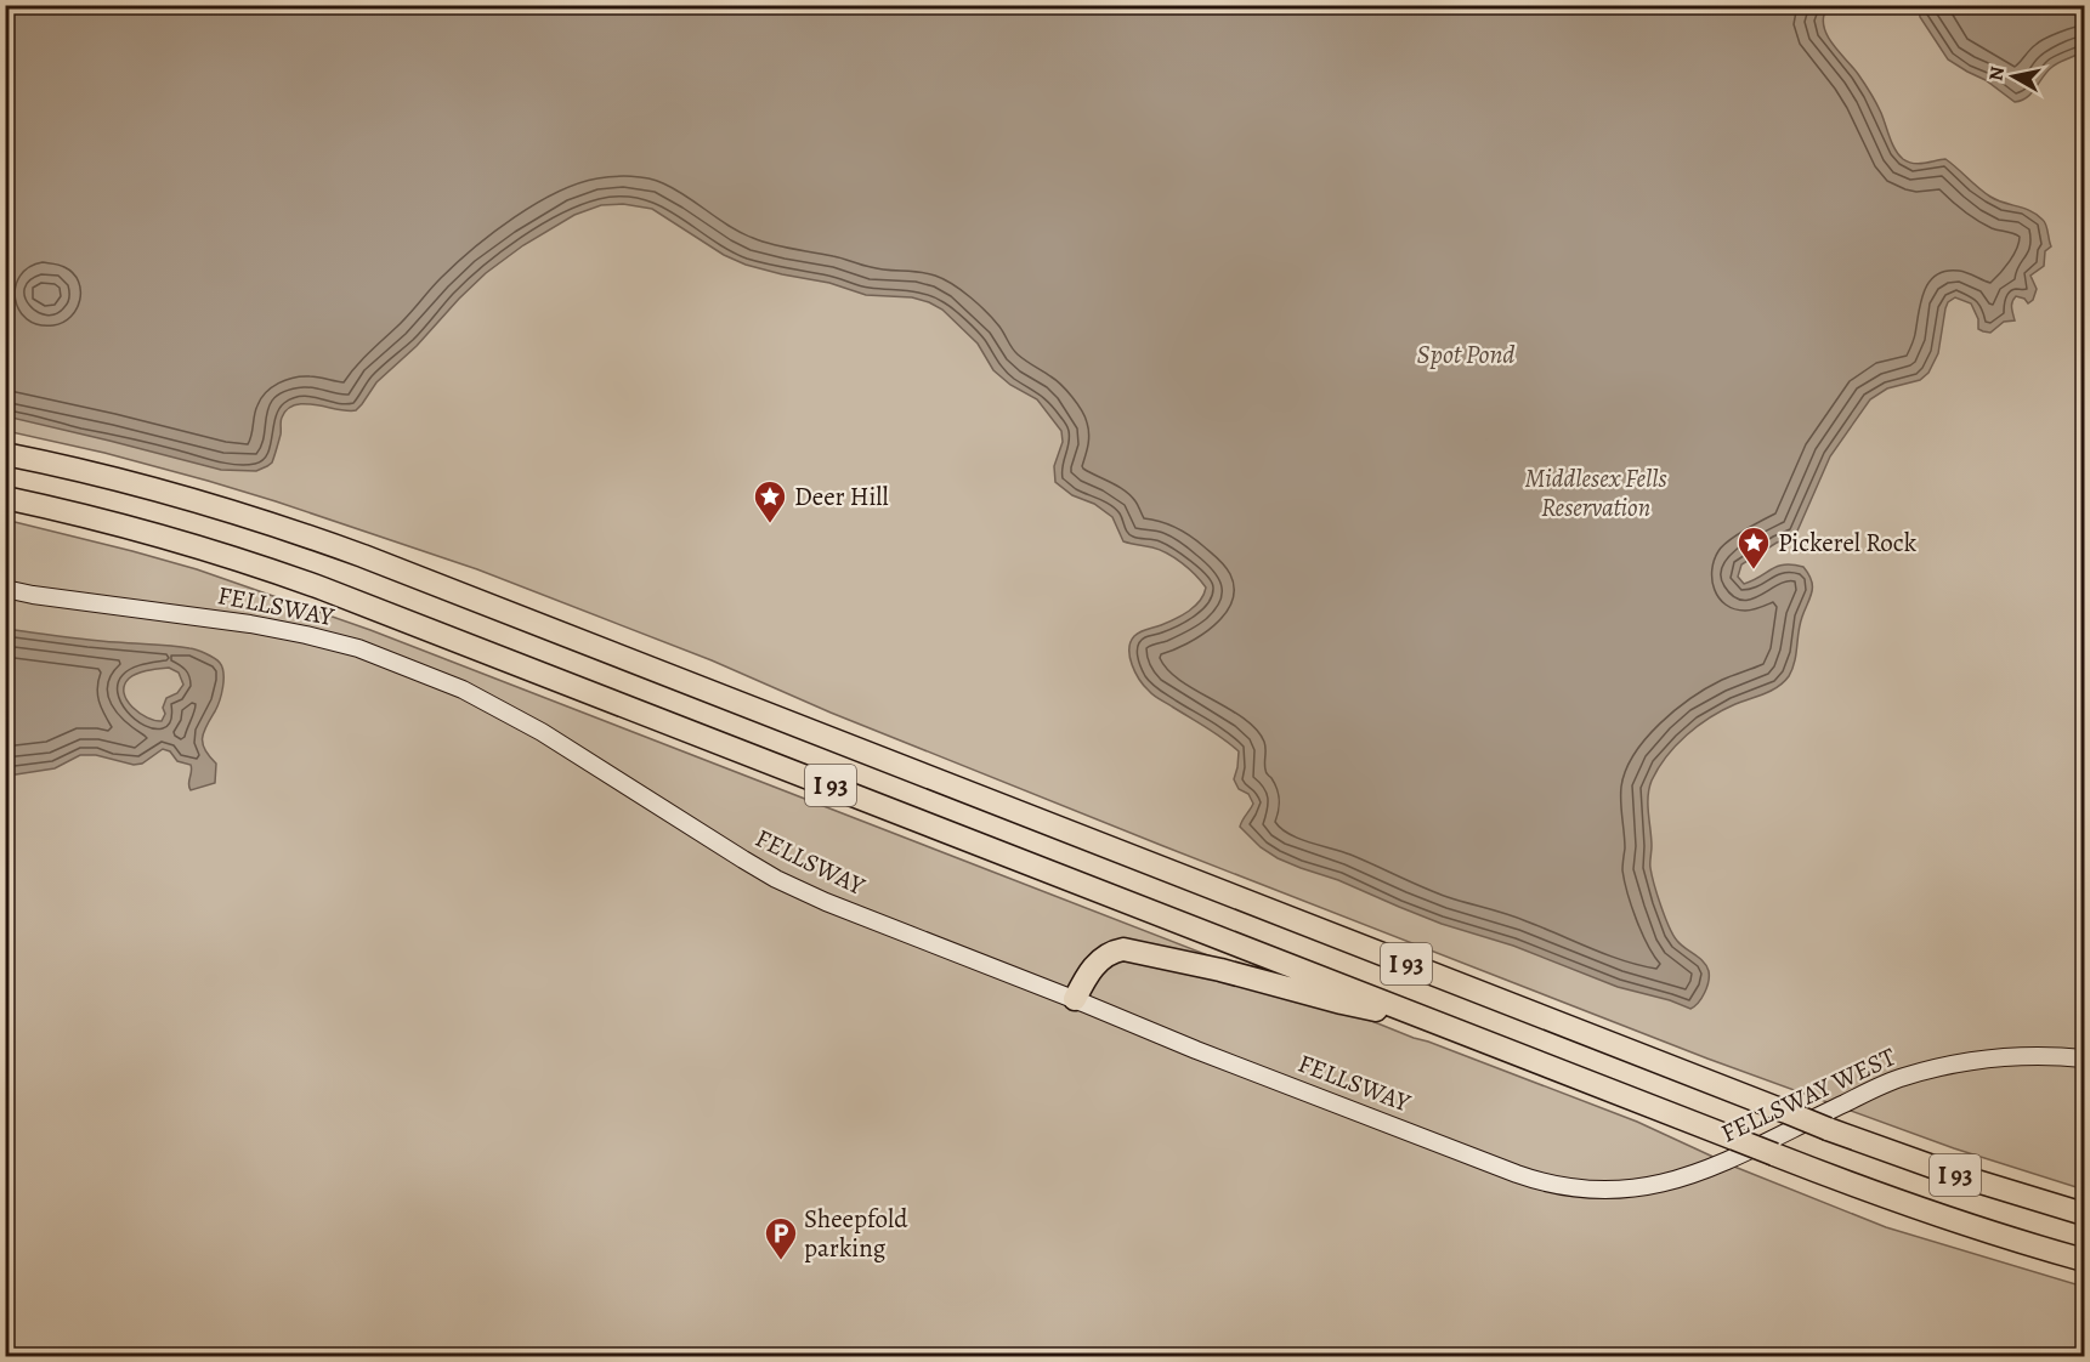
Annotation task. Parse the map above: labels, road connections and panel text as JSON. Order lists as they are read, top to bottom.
{
  "streets": {
    "highway": ["I 93"],
    "main road": ["FELLSWAY", "FELLSWAY WEST"]
  },
  "crossings": [
    ["FELLSWAY", "FELLSWAY WEST"]
  ],
  "water": ["Spot Pond"],
  "parks": ["Middlesex Fells Reservation"],
  "places": {
    "place": ["Deer Hill", "Pickerel Rock"],
    "parking": ["Sheepfold parking"]
  },
  "north": "left"
}
